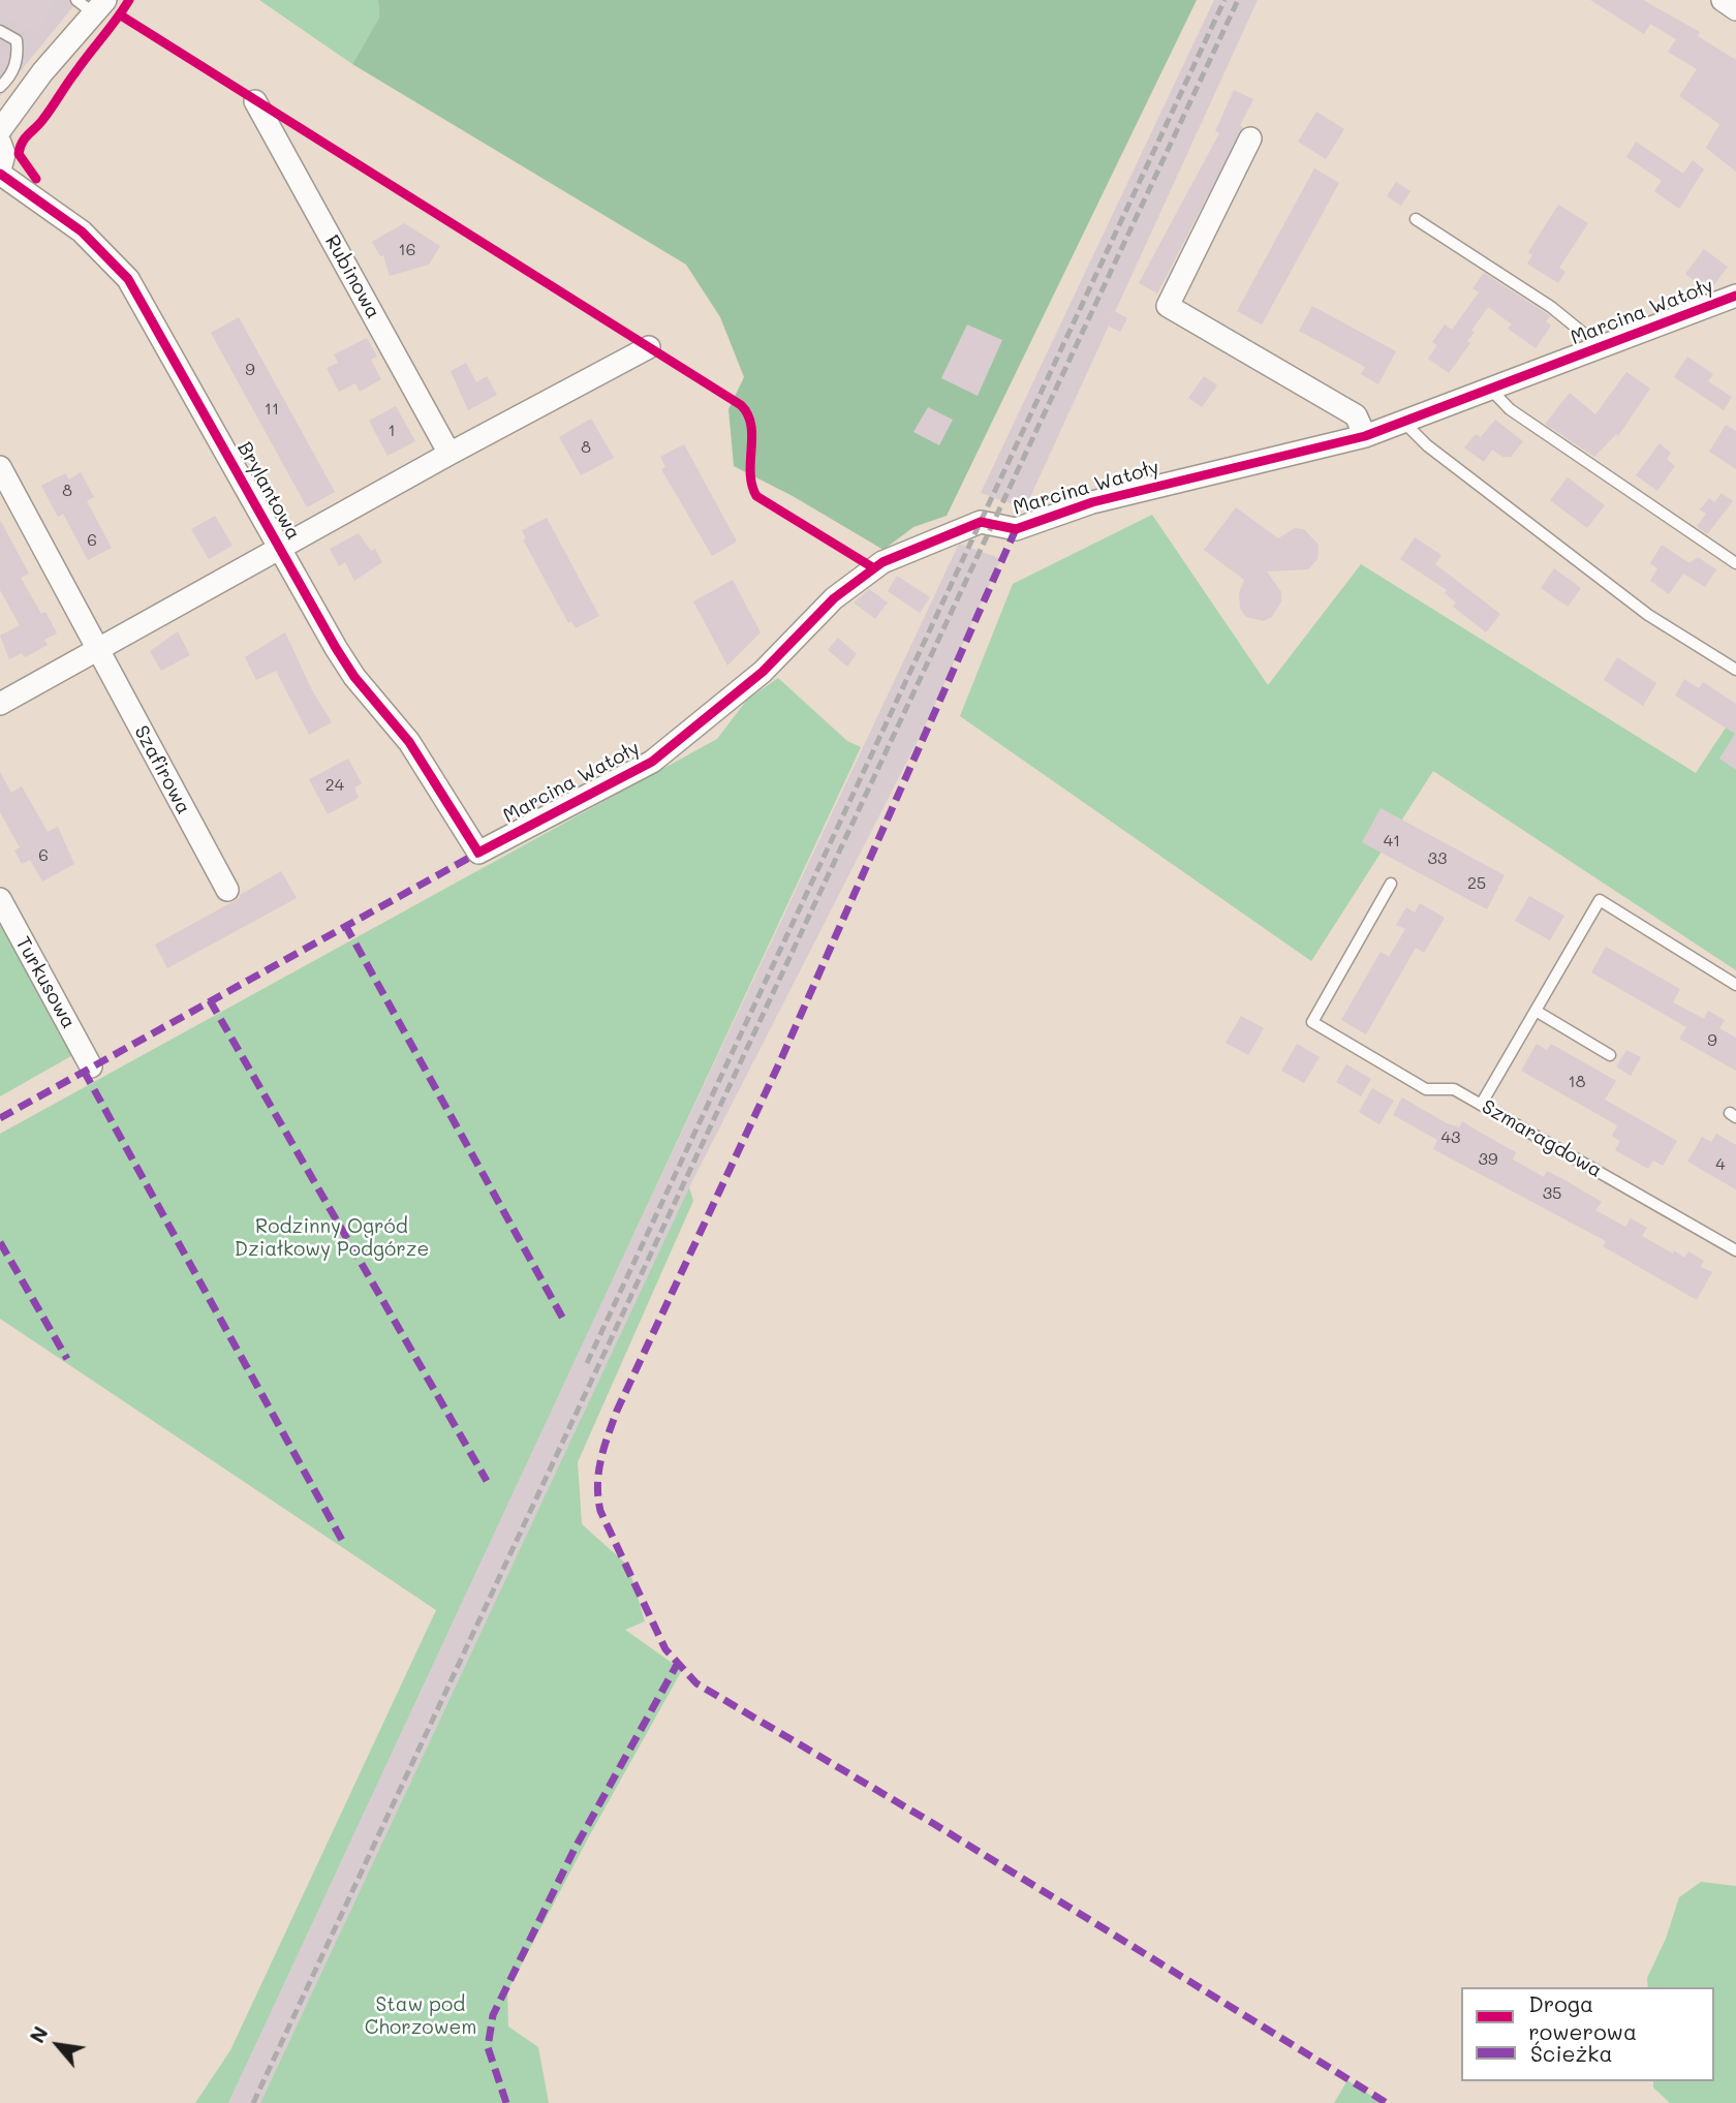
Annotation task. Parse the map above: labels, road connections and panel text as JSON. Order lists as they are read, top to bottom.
{
  "streets": {
    "street": [
      "Rubinowa",
      "Marcina Watoły",
      "Brylantowa",
      "Szafirowa",
      "Turkusowa"
    ],
    "lane": ["Szmaragdowa"]
  },
  "crossings": [
    ["Marcina Watoły", "Brylantowa"]
  ],
  "parks": ["Rodzinny Ogród Działkowy Podgórze", "Staw pod Chorzowem"],
  "house_numbers": [
    "16",
    "9",
    "11",
    "1",
    "8",
    "8",
    "6",
    "24",
    "41",
    "6",
    "33",
    "25",
    "9",
    "18",
    "43",
    "39",
    "4",
    "35"
  ],
  "legend": ["Droga rowerowa", "Ścieżka"],
  "north": "top left"
}
